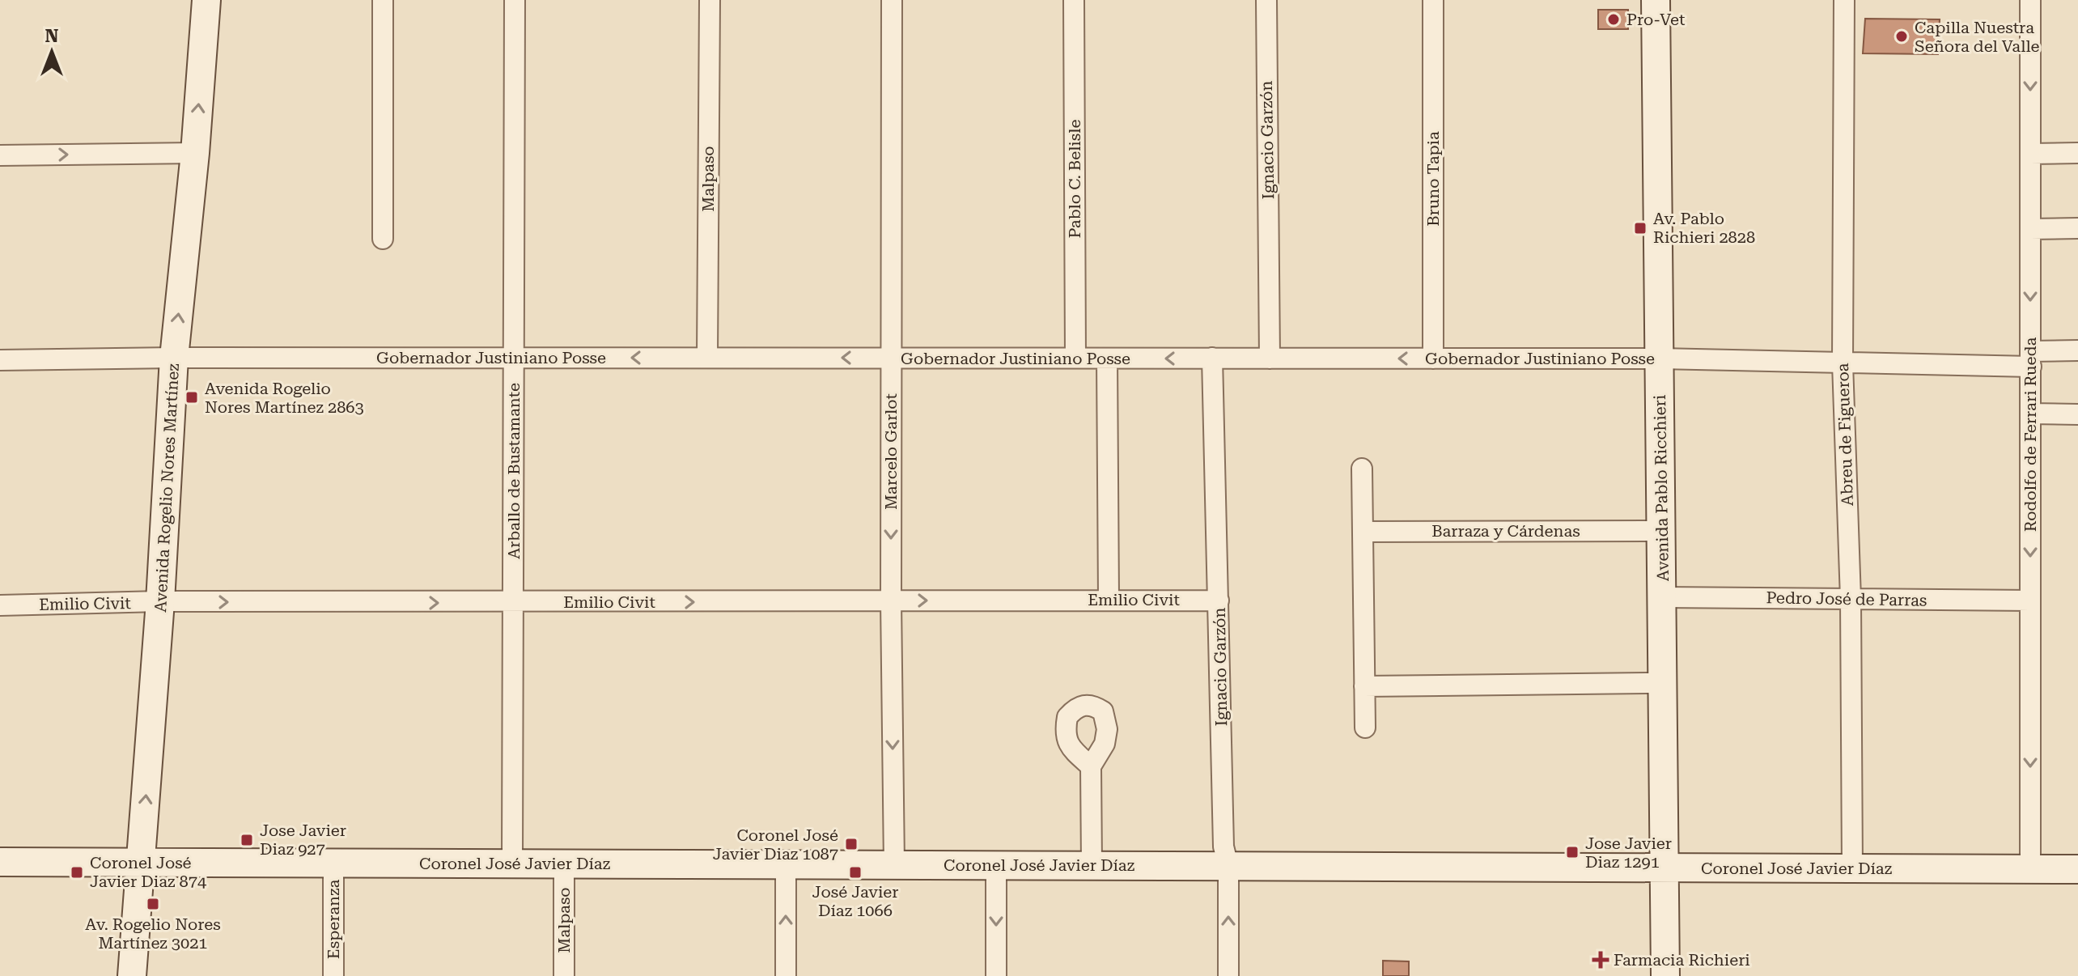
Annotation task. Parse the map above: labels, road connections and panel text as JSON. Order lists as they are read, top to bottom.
{
  "streets": {
    "main road": ["Avenida Rogelio Nores Martínez", "Avenida Pablo Ricchieri", "Coronel José Javier Díaz"],
    "street": [
      "Ignacio Garzón",
      "Malpaso",
      "Pablo C. Belisle",
      "Bruno Tapia",
      "Gobernador Justiniano Posse",
      "Abreu de Figueroa",
      "Rodolfo de Ferrari Rueda",
      "Marcelo Garlot",
      "Arballo de Bustamante",
      "Barraza y Cárdenas",
      "Pedro José de Parras",
      "Emilio Civit",
      "Esperanza"
    ]
  },
  "crossings": [
    ["Ignacio Garzón", "Gobernador Justiniano Posse"],
    ["Ignacio Garzón", "Emilio Civit"],
    ["Ignacio Garzón", "Coronel José Javier Díaz"],
    ["Malpaso", "Gobernador Justiniano Posse"],
    ["Malpaso", "Coronel José Javier Díaz"],
    ["Pablo C. Belisle", "Gobernador Justiniano Posse"],
    ["Bruno Tapia", "Gobernador Justiniano Posse"],
    ["Gobernador Justiniano Posse", "Abreu de Figueroa"],
    ["Gobernador Justiniano Posse", "Rodolfo de Ferrari Rueda"],
    ["Gobernador Justiniano Posse", "Marcelo Garlot"],
    ["Gobernador Justiniano Posse", "Arballo de Bustamante"],
    ["Gobernador Justiniano Posse", "Avenida Rogelio Nores Martínez"],
    ["Gobernador Justiniano Posse", "Avenida Pablo Ricchieri"],
    ["Abreu de Figueroa", "Pedro José de Parras"],
    ["Abreu de Figueroa", "Coronel José Javier Díaz"],
    ["Rodolfo de Ferrari Rueda", "Pedro José de Parras"],
    ["Rodolfo de Ferrari Rueda", "Coronel José Javier Díaz"],
    ["Marcelo Garlot", "Emilio Civit"],
    ["Marcelo Garlot", "Coronel José Javier Díaz"],
    ["Arballo de Bustamante", "Emilio Civit"],
    ["Arballo de Bustamante", "Coronel José Javier Díaz"],
    ["Avenida Rogelio Nores Martínez", "Emilio Civit"],
    ["Avenida Rogelio Nores Martínez", "Coronel José Javier Díaz"],
    ["Avenida Pablo Ricchieri", "Barraza y Cárdenas"],
    ["Avenida Pablo Ricchieri", "Pedro José de Parras"],
    ["Avenida Pablo Ricchieri", "Coronel José Javier Díaz"],
    ["Coronel José Javier Díaz", "Esperanza"]
  ],
  "one_way": [
    "Rodolfo de Ferrari Rueda",
    "Marcelo Garlot",
    "Avenida Rogelio Nores Martínez",
    "Emilio Civit"
  ],
  "places": {
    "other": ["Pro-Vet", "Capilla Nuestra Señora del Valle"],
    "transit": [
      "Av. Pablo Richieri 2828",
      "Avenida Rogelio Nores Martínez 2863",
      "Jose Javier Diaz 927",
      "Coronel José Javier Diaz 1087",
      "Jose Javier Diaz 1291",
      "Coronel José Javier Diaz 874",
      "José Javier Díaz 1066",
      "Av. Rogelio Nores Martínez 3021"
    ],
    "health": ["Farmacia Richieri"]
  },
  "north": "top"
}
